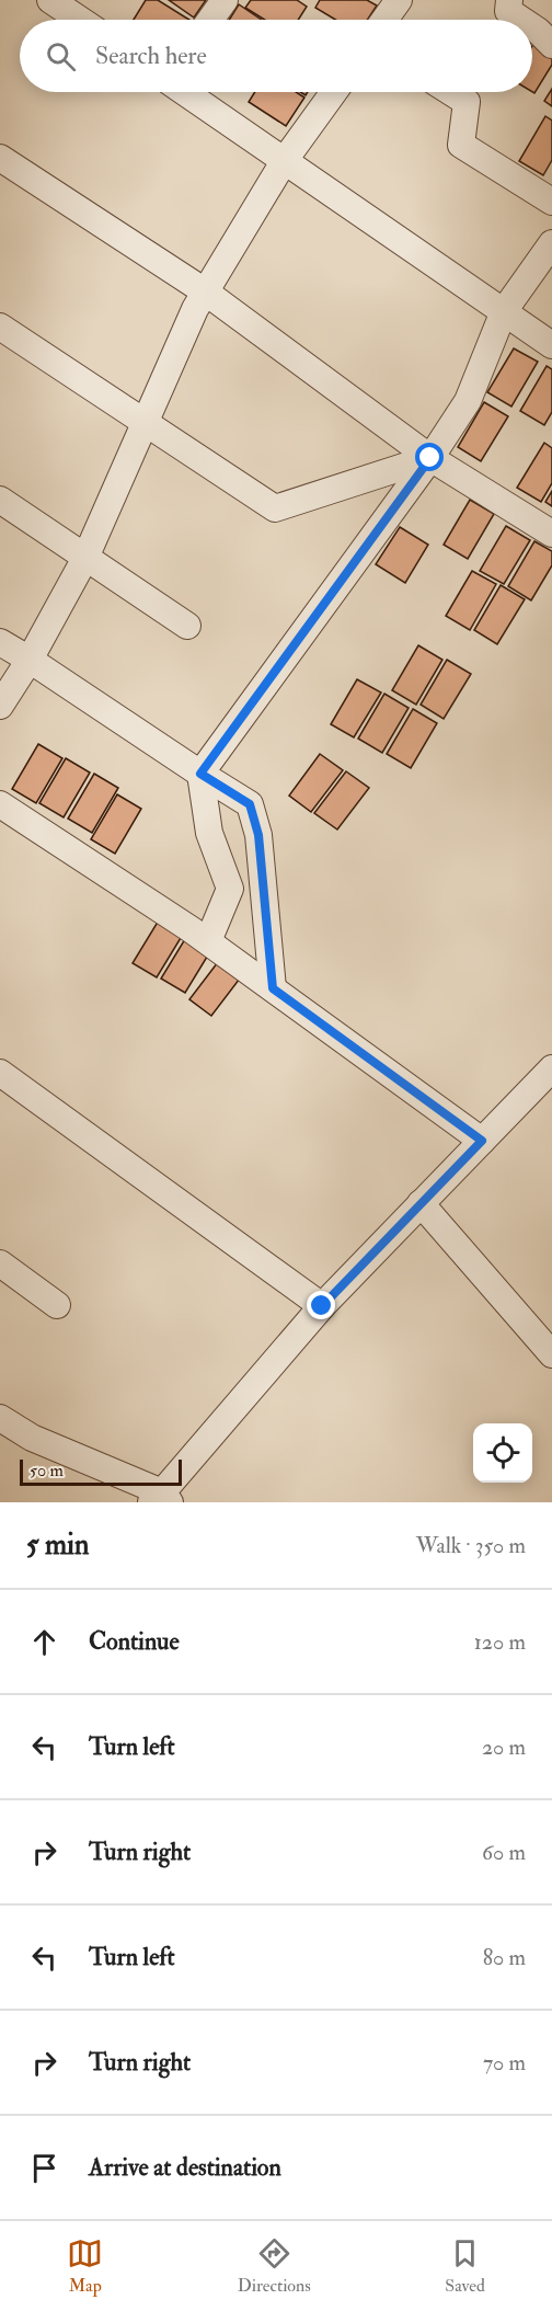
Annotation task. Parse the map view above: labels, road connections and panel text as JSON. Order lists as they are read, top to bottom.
{
  "scale_bar": "50 m",
  "page": {
    "search": "Search here",
    "scale": "50 m",
    "heading": ["5 min", "Walk · 350 m"],
    "list": [
      ["Continue", "120 m"],
      ["Turn left", "20 m"],
      ["Turn right", "60 m"],
      ["Turn left", "80 m"],
      ["Turn right", "70 m"],
      "Arrive at destination"
    ],
    "nav": ["Map", "Directions", "Saved"]
  }
}
